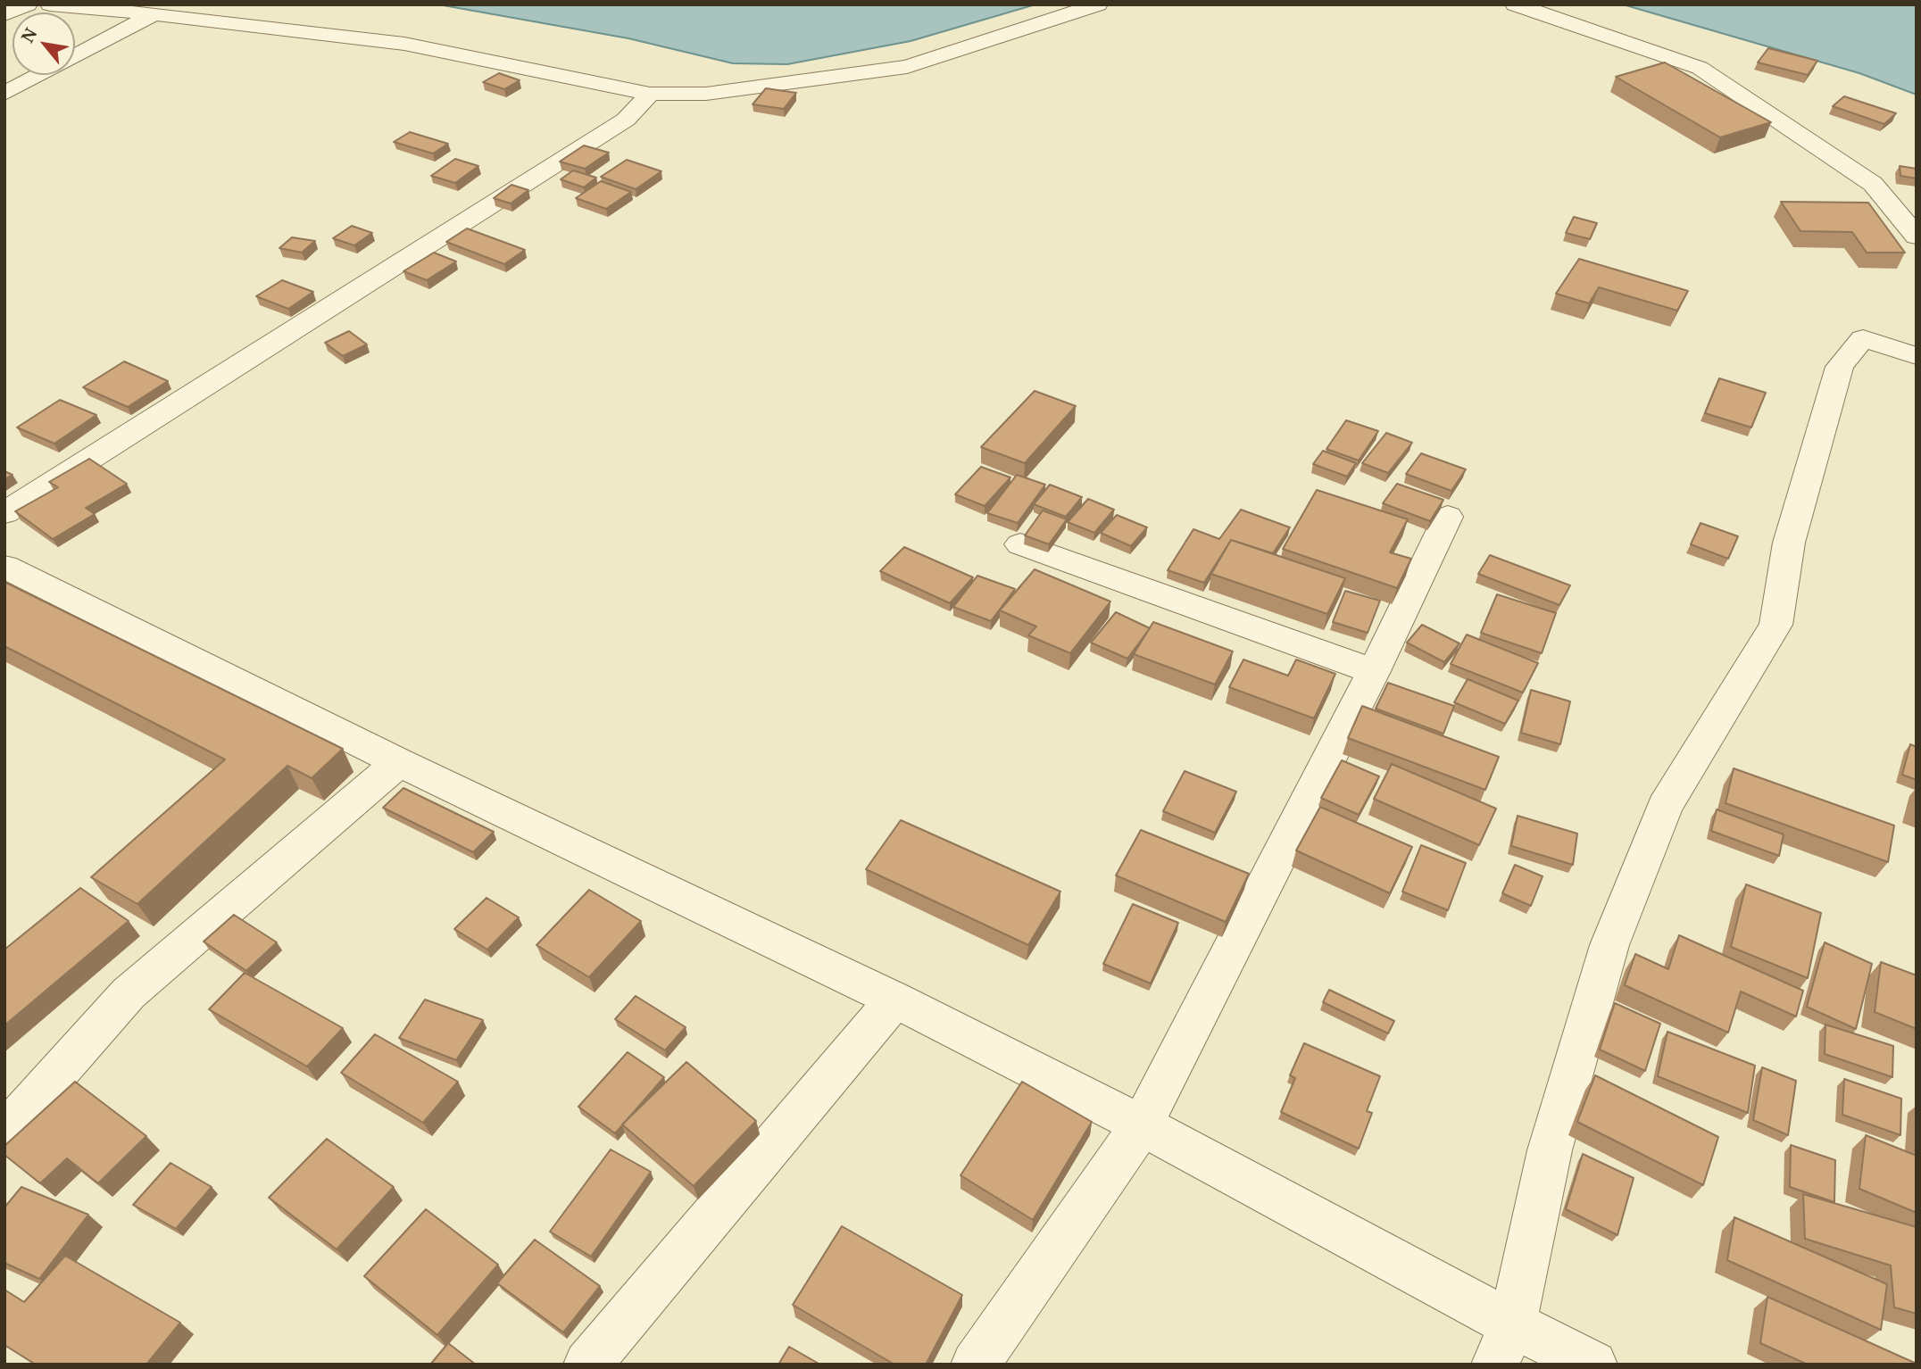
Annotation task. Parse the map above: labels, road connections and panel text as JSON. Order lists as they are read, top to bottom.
{
  "north": "top left"
}
